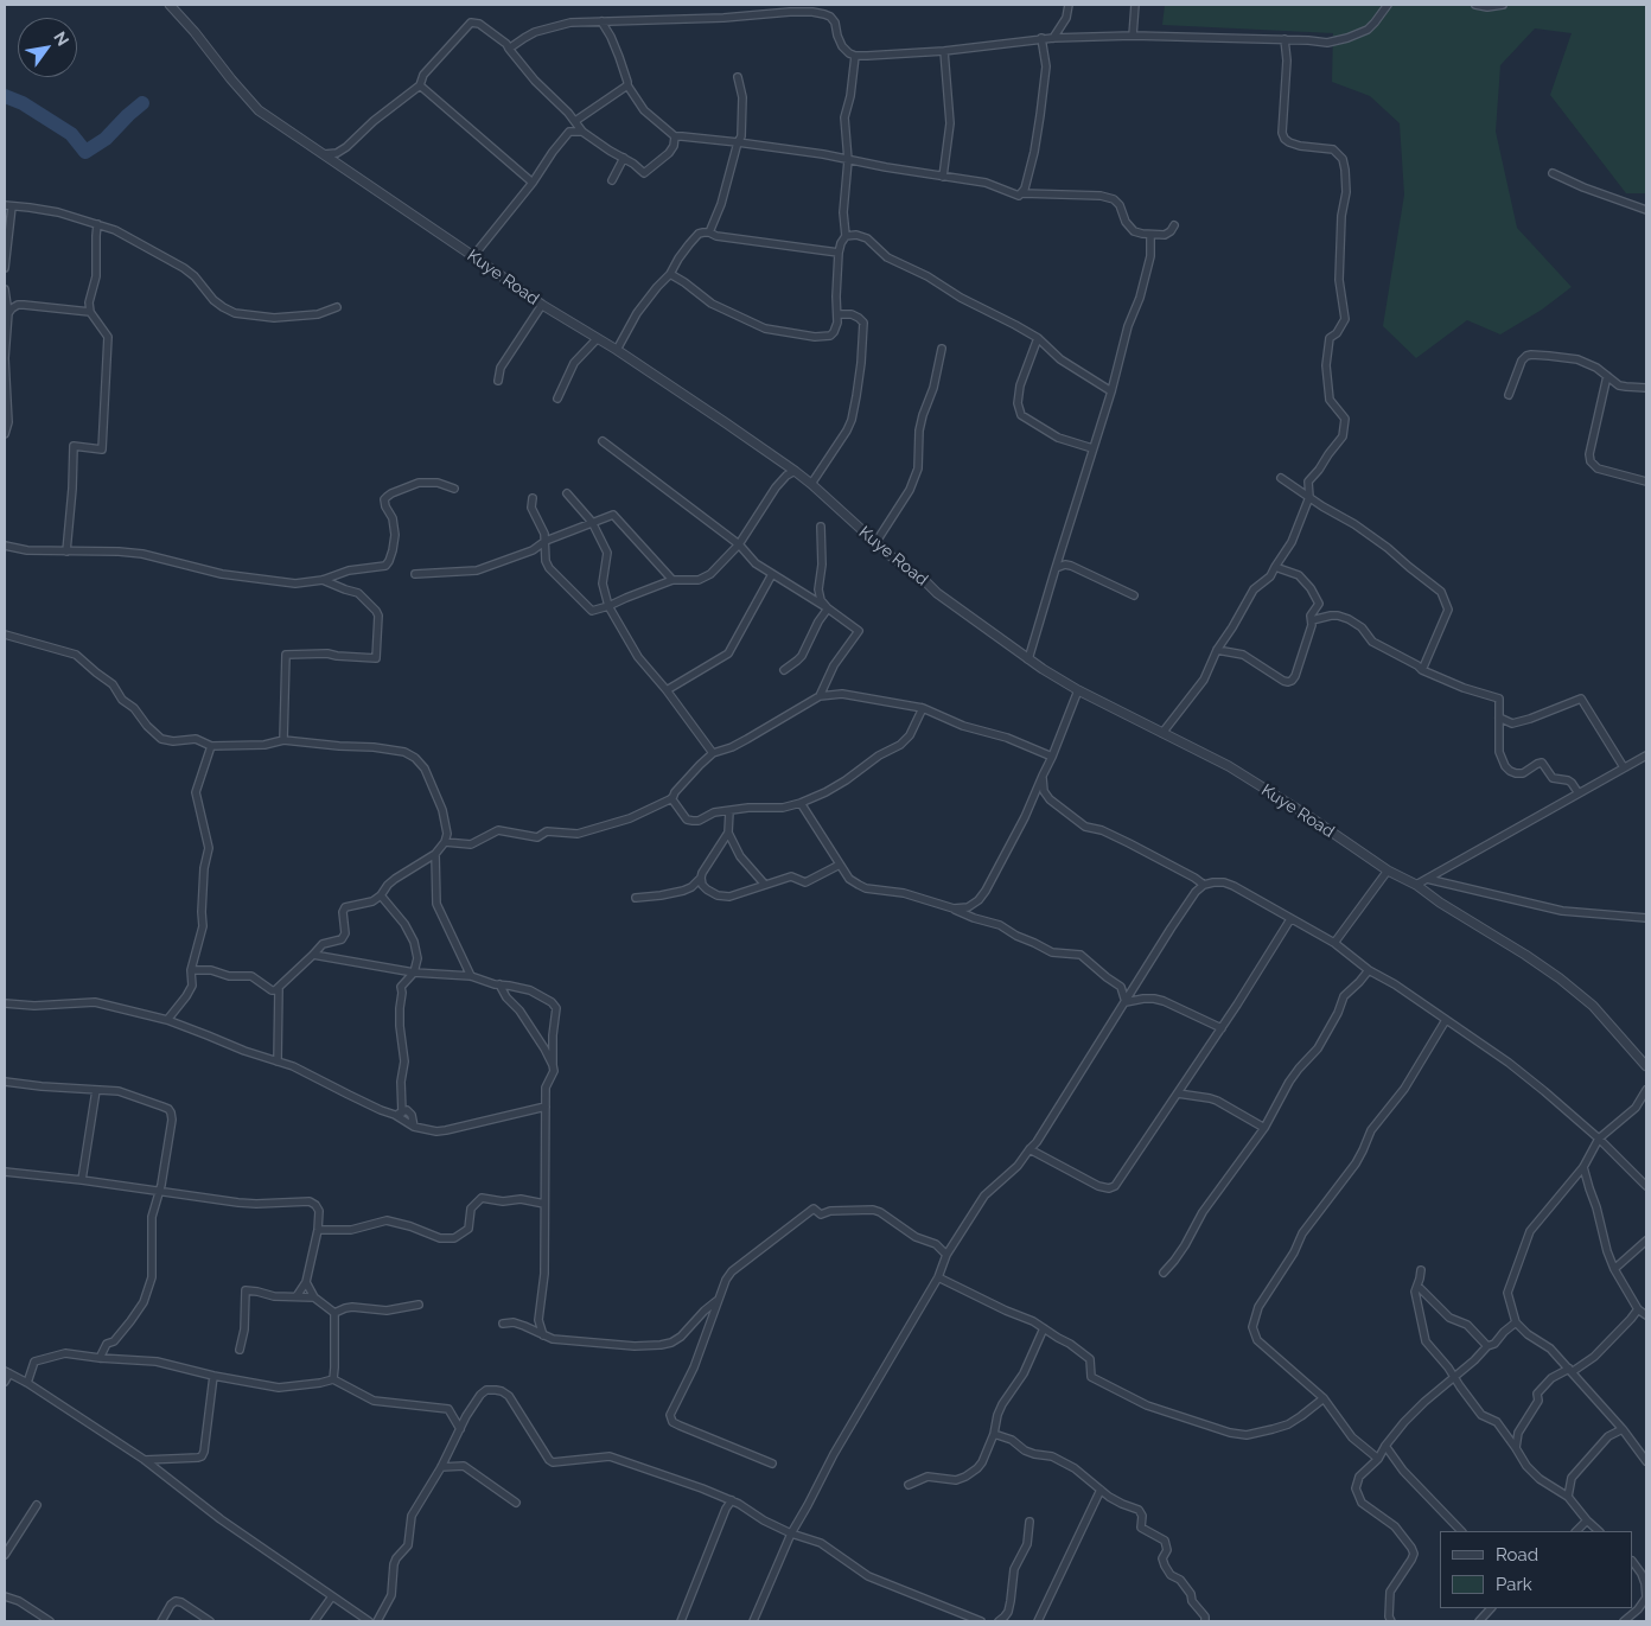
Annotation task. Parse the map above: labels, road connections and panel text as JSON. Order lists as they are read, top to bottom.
{
  "streets": {
    "street": ["Kuye Road"]
  },
  "legend": ["Road", "Park"],
  "north": "top right"
}
